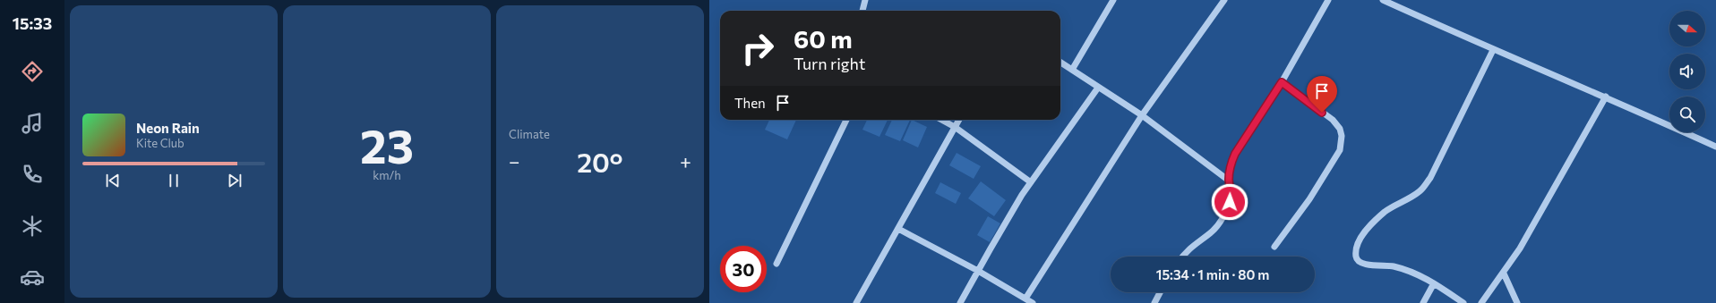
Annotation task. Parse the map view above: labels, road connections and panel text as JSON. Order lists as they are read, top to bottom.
{
  "north": "right",
  "page": {
    "tabs": "15:33",
    "tile": [
      ["23", "km/h"],
      "Climate"
    ],
    "turn": ["60 m", "Turn right"],
    "then": "Then",
    "song": ["Neon Rain", "Kite Club"],
    "heat": ["−", "20°", "+"],
    "limit": "30",
    "trip": "15:34 · 1 min · 80 m"
  }
}
